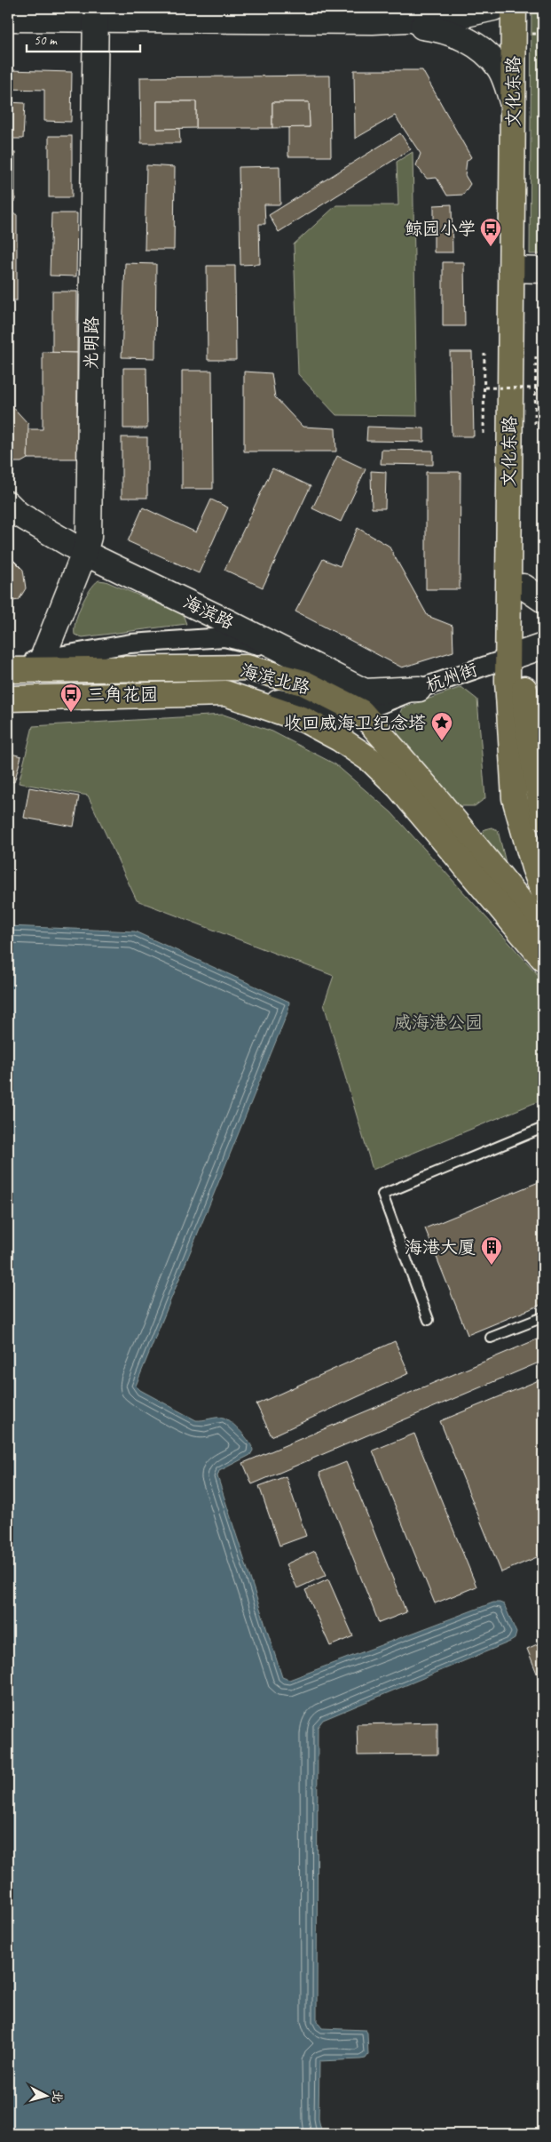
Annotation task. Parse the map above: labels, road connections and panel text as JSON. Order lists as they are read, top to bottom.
{
  "streets": {
    "main road": [
      "文化东路",
      "光明路",
      "海滨路",
      "海滨北路"
    ],
    "street": ["杭州街"]
  },
  "crossings": [
    ["文化东路", "杭州街"],
    ["光明路", "海滨路"],
    ["光明路", "海滨北路"],
    ["海滨路", "杭州街"],
    ["杭州街", "海滨北路"]
  ],
  "parks": ["威海港公园"],
  "places": {
    "bus stop": ["鲸园小学", "三角花园"],
    "place": ["收回威海卫纪念塔"],
    "building": ["海港大厦"]
  },
  "scale_bar": "50 m",
  "north": "right"
}
